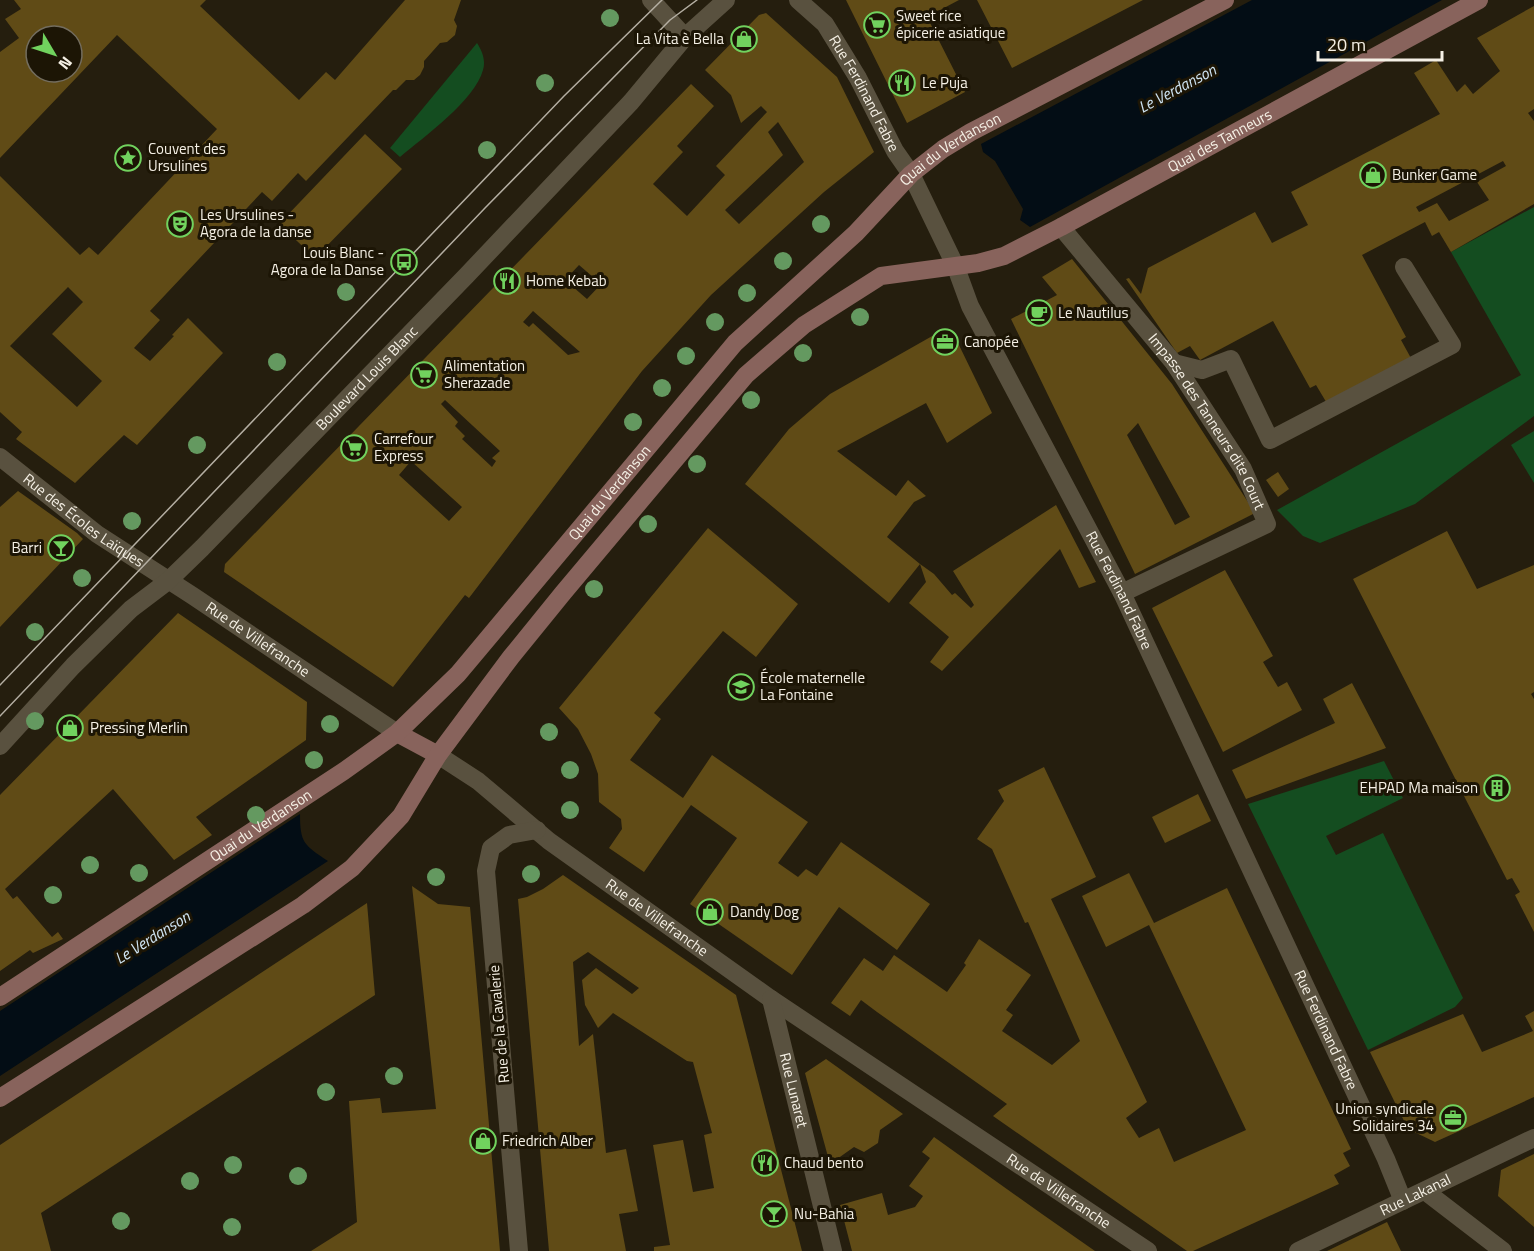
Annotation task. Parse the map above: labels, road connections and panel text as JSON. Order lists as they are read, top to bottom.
{
  "streets": {
    "main road": ["Quai des Tanneurs", "Quai du Verdanson", "Rue de Villefranche"],
    "street": [
      "Rue Ferdinand Fabre",
      "Boulevard Louis Blanc",
      "Impasse des Tanneurs dite Court",
      "Rue des Écoles Laïques",
      "Rue de la Cavalerie",
      "Rue Lunaret",
      "Rue Lakanal"
    ]
  },
  "crossings": [
    ["Rue Ferdinand Fabre", "Quai des Tanneurs"],
    ["Rue Ferdinand Fabre", "Quai du Verdanson"],
    ["Rue Ferdinand Fabre", "Impasse des Tanneurs dite Court"],
    ["Rue Ferdinand Fabre", "Rue Lakanal"],
    ["Quai des Tanneurs", "Quai du Verdanson"],
    ["Quai des Tanneurs", "Impasse des Tanneurs dite Court"],
    ["Quai du Verdanson", "Rue de Villefranche"],
    ["Boulevard Louis Blanc", "Rue des Écoles Laïques"],
    ["Boulevard Louis Blanc", "Rue de Villefranche"],
    ["Rue des Écoles Laïques", "Rue de Villefranche"],
    ["Rue de Villefranche", "Rue de la Cavalerie"],
    ["Rue de Villefranche", "Rue Lunaret"]
  ],
  "water": ["Le Verdanson"],
  "places": {
    "supermarket": ["Sweet rice épicerie asiatique", "Alimentation Sherazade", "Carrefour Express"],
    "shop": [
      "La Vita è Bella",
      "Bunker Game",
      "Pressing Merlin",
      "Dandy Dog",
      "Friedrich Alber"
    ],
    "restaurant": ["Le Puja", "Home Kebab", "Chaud bento"],
    "place": ["Couvent des Ursulines"],
    "theatre": ["Les Ursulines - Agora de la danse"],
    "bus stop": ["Louis Blanc - Agora de la Danse"],
    "cafe": ["Le Nautilus"],
    "office": ["Canopée", "Union syndicale Solidaires 34"],
    "bar": ["Barri", "Nu-Bahia"],
    "school or university": ["École maternelle La Fontaine"],
    "building": ["EHPAD Ma maison"]
  },
  "scale_bar": "20 m",
  "north": "bottom right"
}
